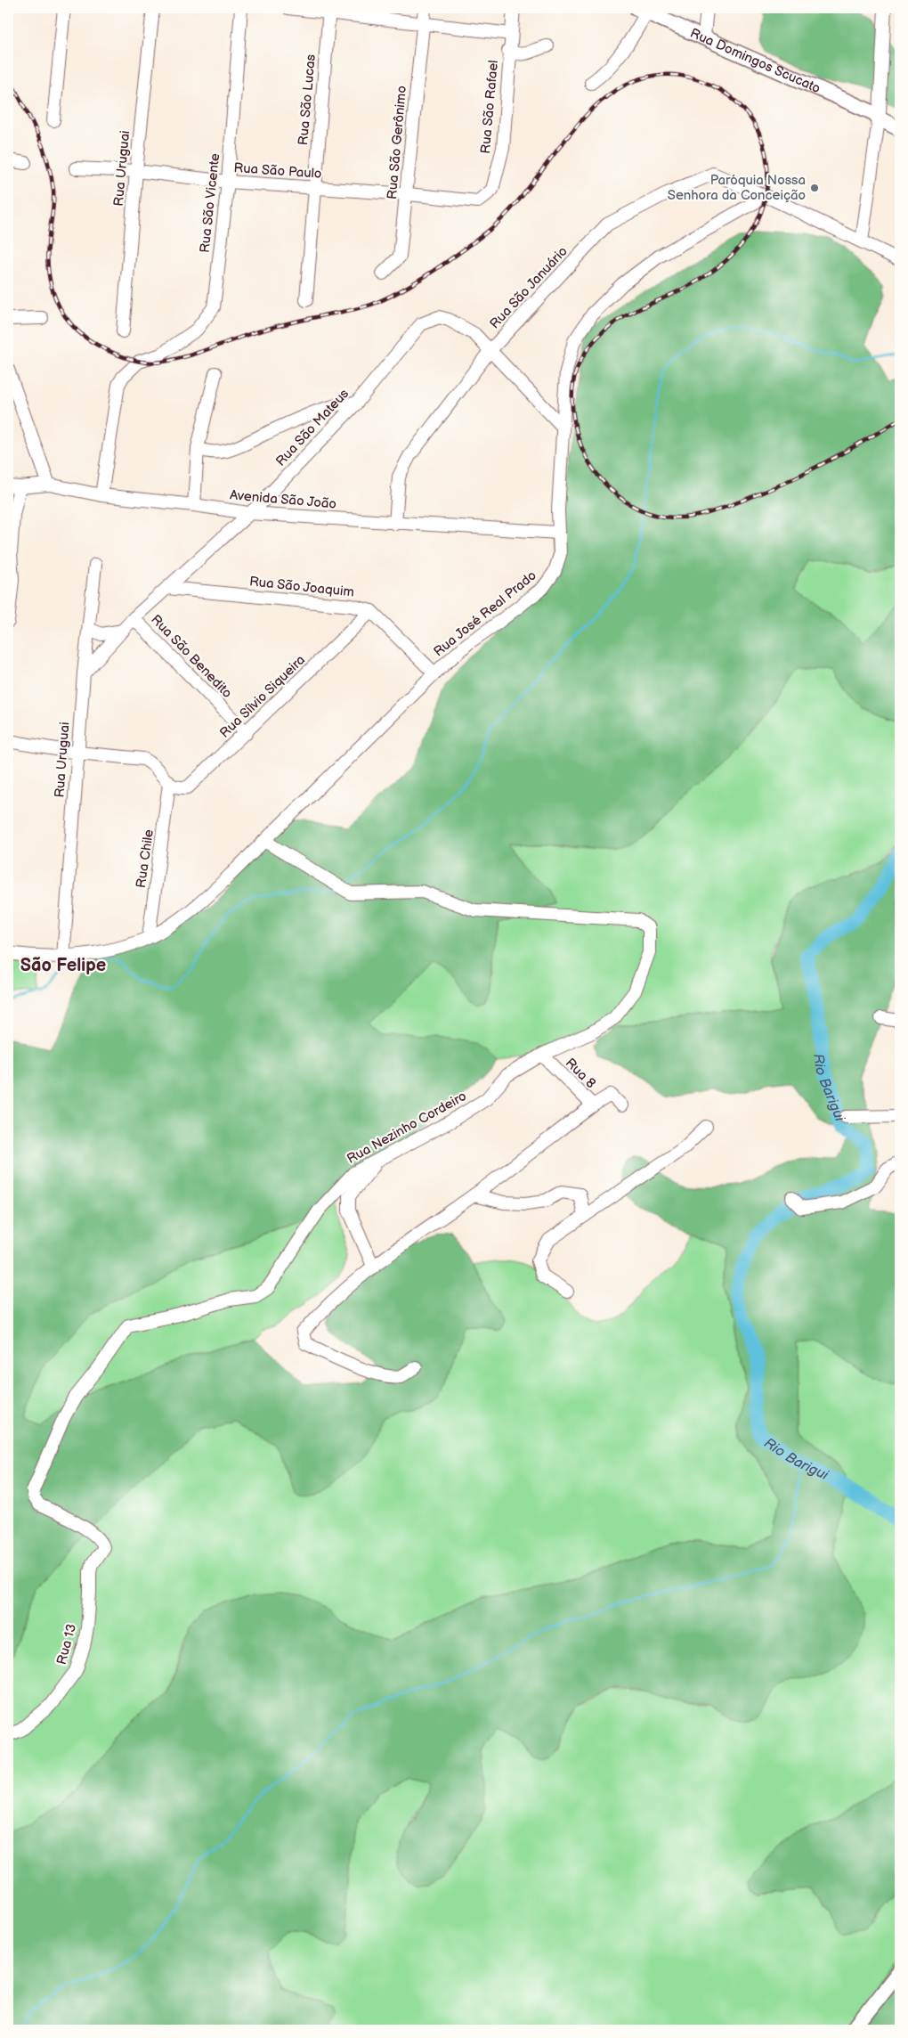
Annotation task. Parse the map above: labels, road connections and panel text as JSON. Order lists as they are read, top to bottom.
{
  "streets": {
    "main road": ["Rua Domingos Scucato"],
    "street": [
      "Rua São Lucas",
      "Rua São Rafael",
      "Rua São Gerônimo",
      "Rua Uruguai",
      "Rua São Paulo",
      "Rua São Vicente",
      "Rua São Januário",
      "Rua São Mateus",
      "Avenida São João",
      "Rua São Joaquim",
      "Rua José Real Prado",
      "Rua São Benedito",
      "Rua Sílvio Siqueira",
      "Rua Chile",
      "Rua 8",
      "Rua Nezinho Cordeiro",
      "Rua 13"
    ]
  },
  "crossings": [
    ["Rua São Lucas", "Rua São Paulo"],
    ["Rua São Rafael", "Rua São Paulo"],
    ["Rua São Gerônimo", "Rua São Paulo"],
    ["Rua Uruguai", "Rua São Paulo"],
    ["Rua Uruguai", "Rua São Mateus"],
    ["Rua Uruguai", "Rua José Real Prado"],
    ["Rua São Paulo", "Rua São Vicente"],
    ["Rua São Vicente", "Avenida São João"],
    ["Rua São Januário", "Rua São Mateus"],
    ["Rua São Januário", "Avenida São João"],
    ["Rua São Januário", "Rua José Real Prado"],
    ["Rua São Mateus", "Avenida São João"],
    ["Rua São Mateus", "Rua São Joaquim"],
    ["Rua São Mateus", "Rua José Real Prado"],
    ["Rua São Mateus", "Rua São Benedito"],
    ["Avenida São João", "Rua José Real Prado"],
    ["Rua São Joaquim", "Rua Sílvio Siqueira"],
    ["Rua José Real Prado", "Rua Chile"],
    ["Rua José Real Prado", "Rua Nezinho Cordeiro"],
    ["Rua São Benedito", "Rua Sílvio Siqueira"],
    ["Rua Sílvio Siqueira", "Rua Chile"],
    ["Rua 8", "Rua Nezinho Cordeiro"],
    ["Rua Nezinho Cordeiro", "Rua 13"]
  ],
  "districts": ["São Felipe"],
  "water": ["Rio Barigui"],
  "places": ["Paróquia Nossa Senhora da Conceição"]
}
